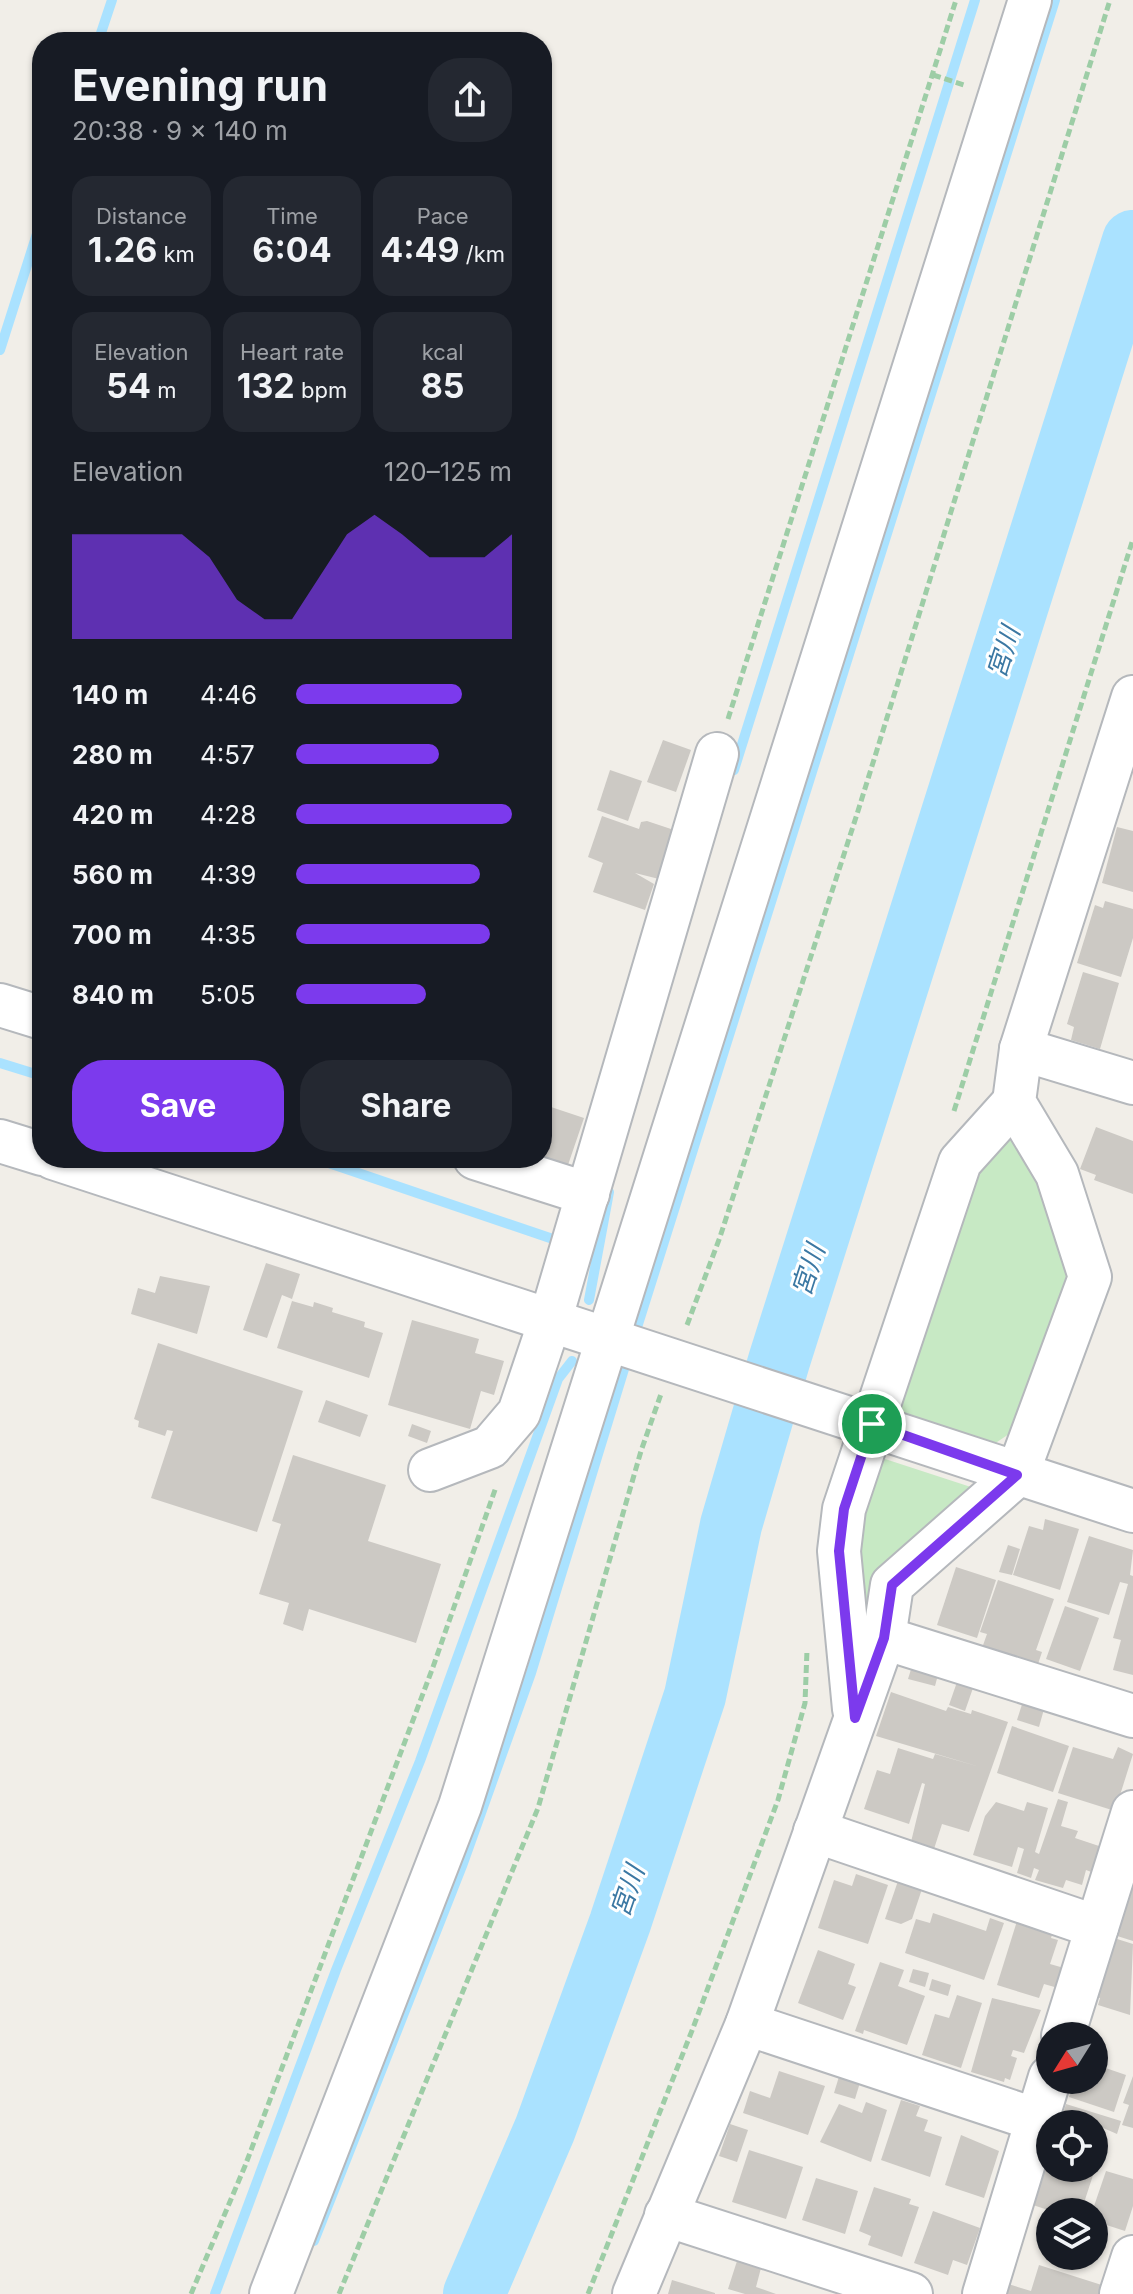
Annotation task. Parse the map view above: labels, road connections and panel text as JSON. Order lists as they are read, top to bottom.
{
  "water": ["宮川"],
  "north": "bottom left",
  "page": {
    "heading": ["Evening run", "20:38 · 9 × 140 m"],
    "stats": [
      ["Distance", "1.26 km"],
      ["Time", "6:04"],
      ["Pace", "4:49 /km"],
      ["Elevation", "54 m"],
      ["Heart rate", "132 bpm"],
      ["kcal", "85"]
    ],
    "chart": ["Elevation", "120–125 m"],
    "list": [
      {
        "name": "140 m",
        "note": "4:46"
      },
      {
        "name": "280 m",
        "note": "4:57"
      },
      {
        "name": "420 m",
        "note": "4:28"
      },
      {
        "name": "560 m",
        "note": "4:39"
      },
      {
        "name": "700 m",
        "note": "4:35"
      },
      {
        "name": "840 m",
        "note": "5:05"
      }
    ],
    "buttons": ["Save", "Share"]
  }
}
